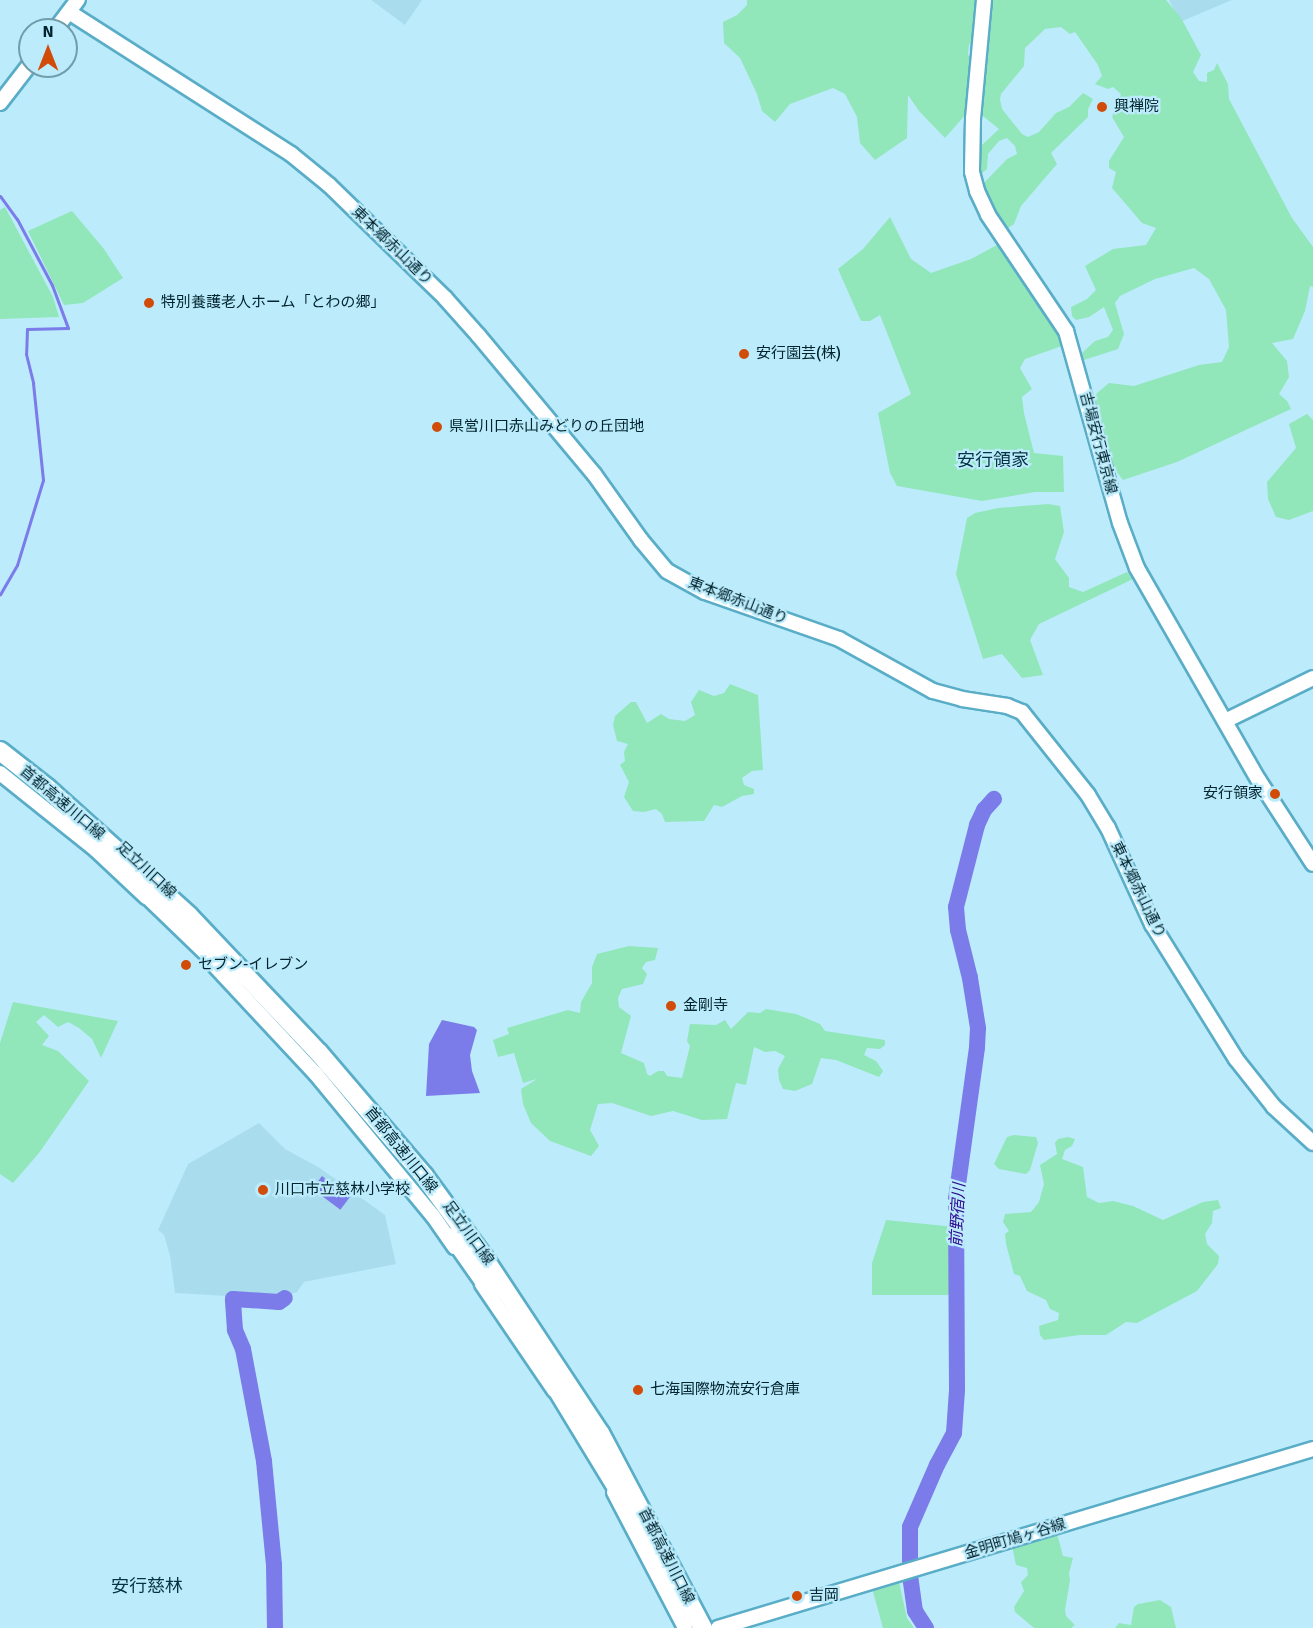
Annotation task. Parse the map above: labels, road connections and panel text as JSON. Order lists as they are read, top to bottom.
{
  "streets": {
    "highway": ["首都高速川口線"],
    "main road": [
      "東本郷赤山通り",
      "吉場安行東京線",
      "足立川口線",
      "金明町鳩ヶ谷線"
    ]
  },
  "crossings": [
    ["首都高速川口線", "足立川口線"]
  ],
  "districts": ["安行領家", "安行慈林"],
  "water": ["前野宿川"],
  "places": [
    "興禅院",
    "特別養護老人ホーム「とわの郷」",
    "安行園芸(株)",
    "県営川口赤山みどりの丘団地",
    "安行領家",
    "セブン-イレブン",
    "金剛寺",
    "川口市立慈林小学校",
    "七海国際物流安行倉庫",
    "吉岡"
  ],
  "north": "top"
}
